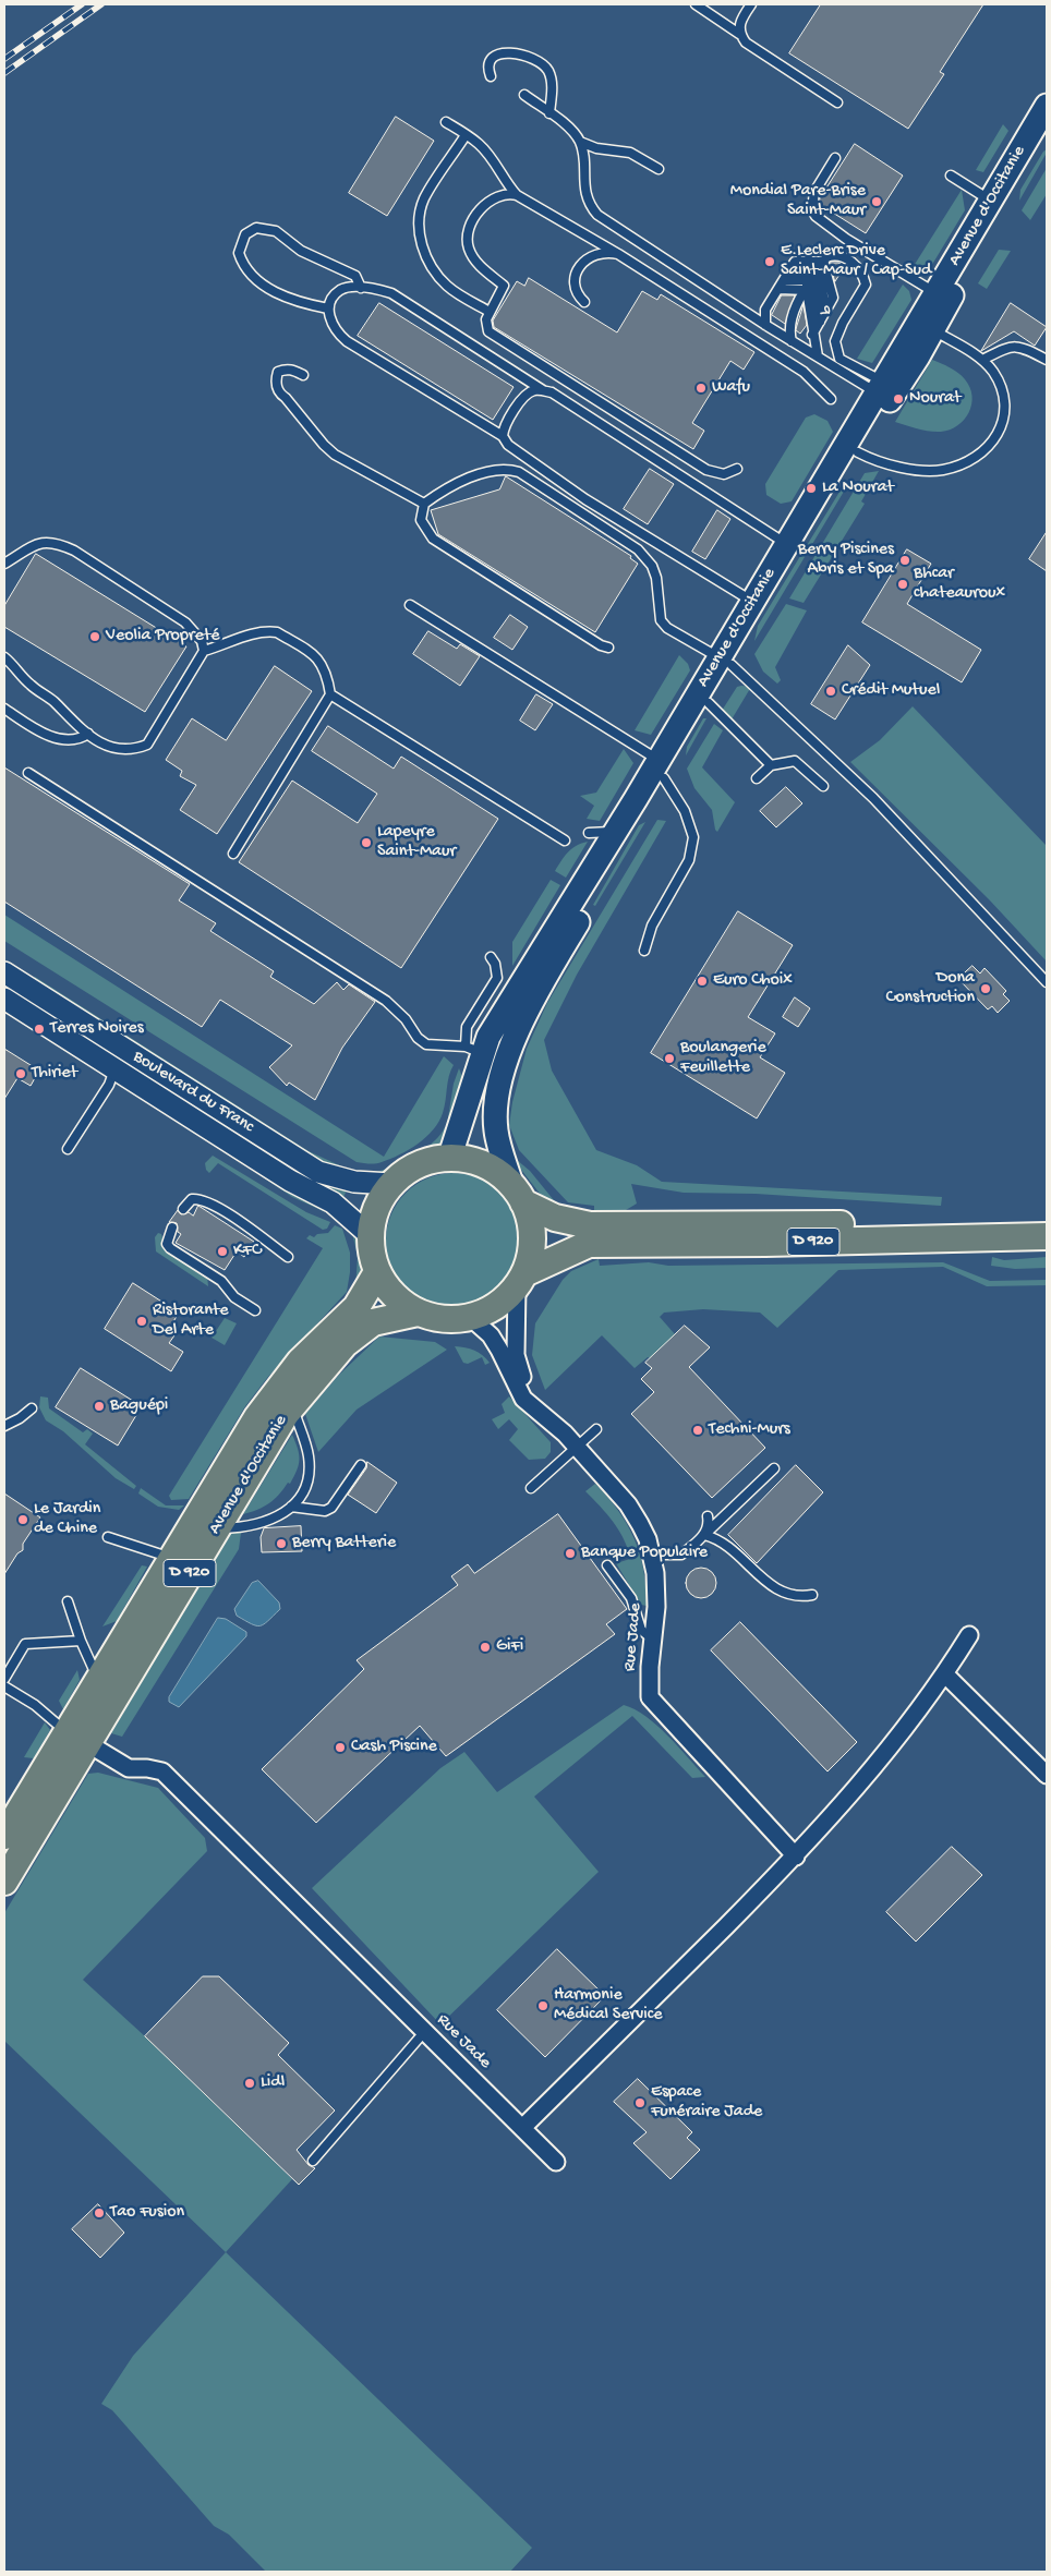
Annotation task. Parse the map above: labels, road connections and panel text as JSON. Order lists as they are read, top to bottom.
{
  "streets": {
    "main road": ["Avenue d'Occitanie", "D 920"],
    "street": ["Boulevard du Franc", "Rue Jade"],
    "lane": ["9"]
  },
  "crossings": [
    ["Avenue d'Occitanie", "Boulevard du Franc"],
    ["Avenue d'Occitanie", "D 920"],
    ["Avenue d'Occitanie", "Rue Jade"],
    ["Boulevard du Franc", "D 920"],
    ["Boulevard du Franc", "Rue Jade"],
    ["D 920", "Rue Jade"]
  ],
  "places": [
    "Mondial Pare-Brise Saint-Maur",
    "E.Leclerc Drive Saint-Maur / Cap-Sud",
    "Wafu",
    "Nourat",
    "La Nourat",
    "Berry Piscines Abris et Spa",
    "Bhcar chateauroux",
    "Veolia Propreté",
    "Crédit Mutuel",
    "Lapeyre Saint-Maur",
    "Euro Choix",
    "Dona Construction",
    "Terres Noires",
    "Boulangerie Feuillette",
    "Thiriet",
    "KFC",
    "Ristorante Del Arte",
    "Baguépi",
    "Techni-Murs",
    "Le Jardin de Chine",
    "Berry Batterie",
    "Banque Populaire",
    "GiFi",
    "Cash Piscine",
    "Harmonie Médical Service",
    "Lidl",
    "Espace Funéraire Jade",
    "Tao Fusion"
  ]
}
